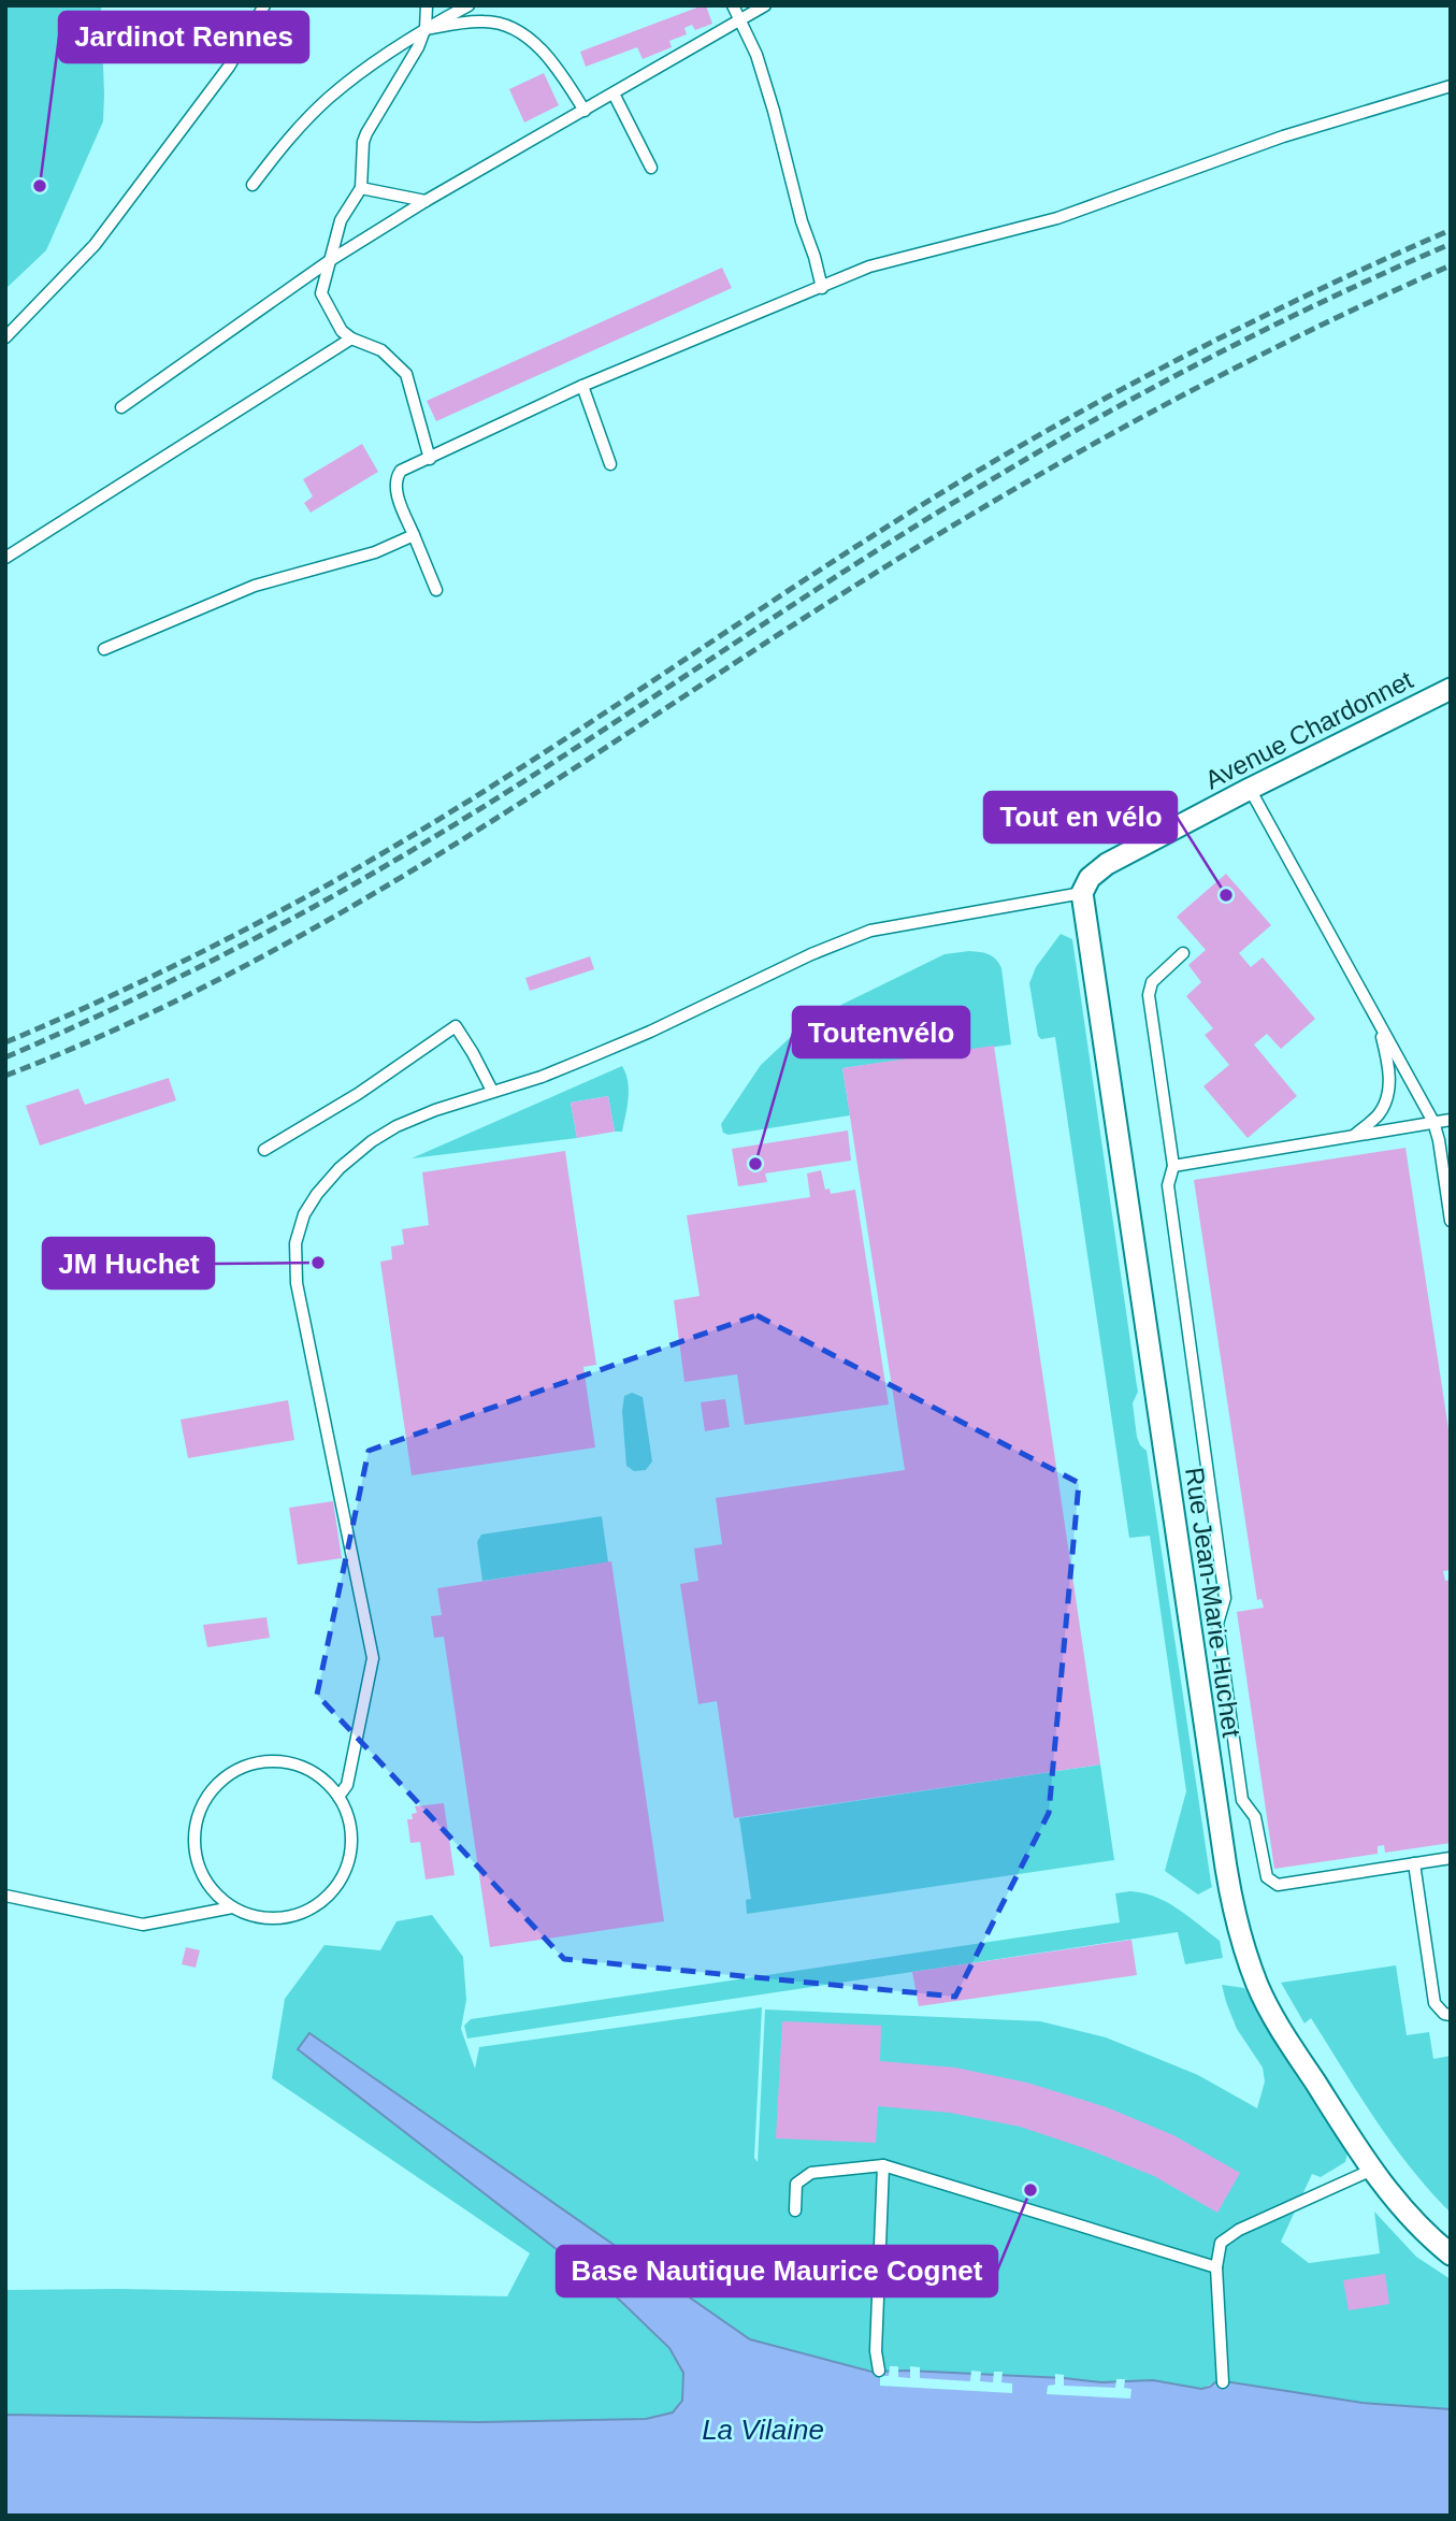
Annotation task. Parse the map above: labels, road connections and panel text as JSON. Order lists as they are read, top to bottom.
{
  "streets": {
    "street": ["Avenue Chardonnet", "Rue Jean-Marie Huchet"]
  },
  "crossings": [
    ["Avenue Chardonnet", "Rue Jean-Marie Huchet"]
  ],
  "water": ["La Vilaine"],
  "places": [
    "Jardinot Rennes",
    "Tout en vélo",
    "Toutenvélo",
    "JM Huchet",
    "Base Nautique Maurice Cognet"
  ]
}
